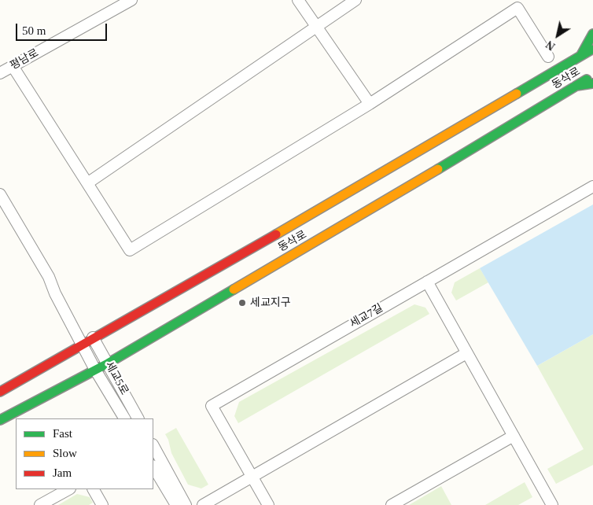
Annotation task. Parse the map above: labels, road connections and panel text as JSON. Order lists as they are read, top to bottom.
{
  "streets": {
    "main road": ["동삭로"],
    "street": ["평남로", "세교7길", "세교5로"]
  },
  "crossings": [
    ["동삭로", "세교5로"]
  ],
  "places": ["세교지구"],
  "legend": ["Fast", "Slow", "Jam"],
  "scale_bar": "50 m",
  "north": "bottom left"
}
